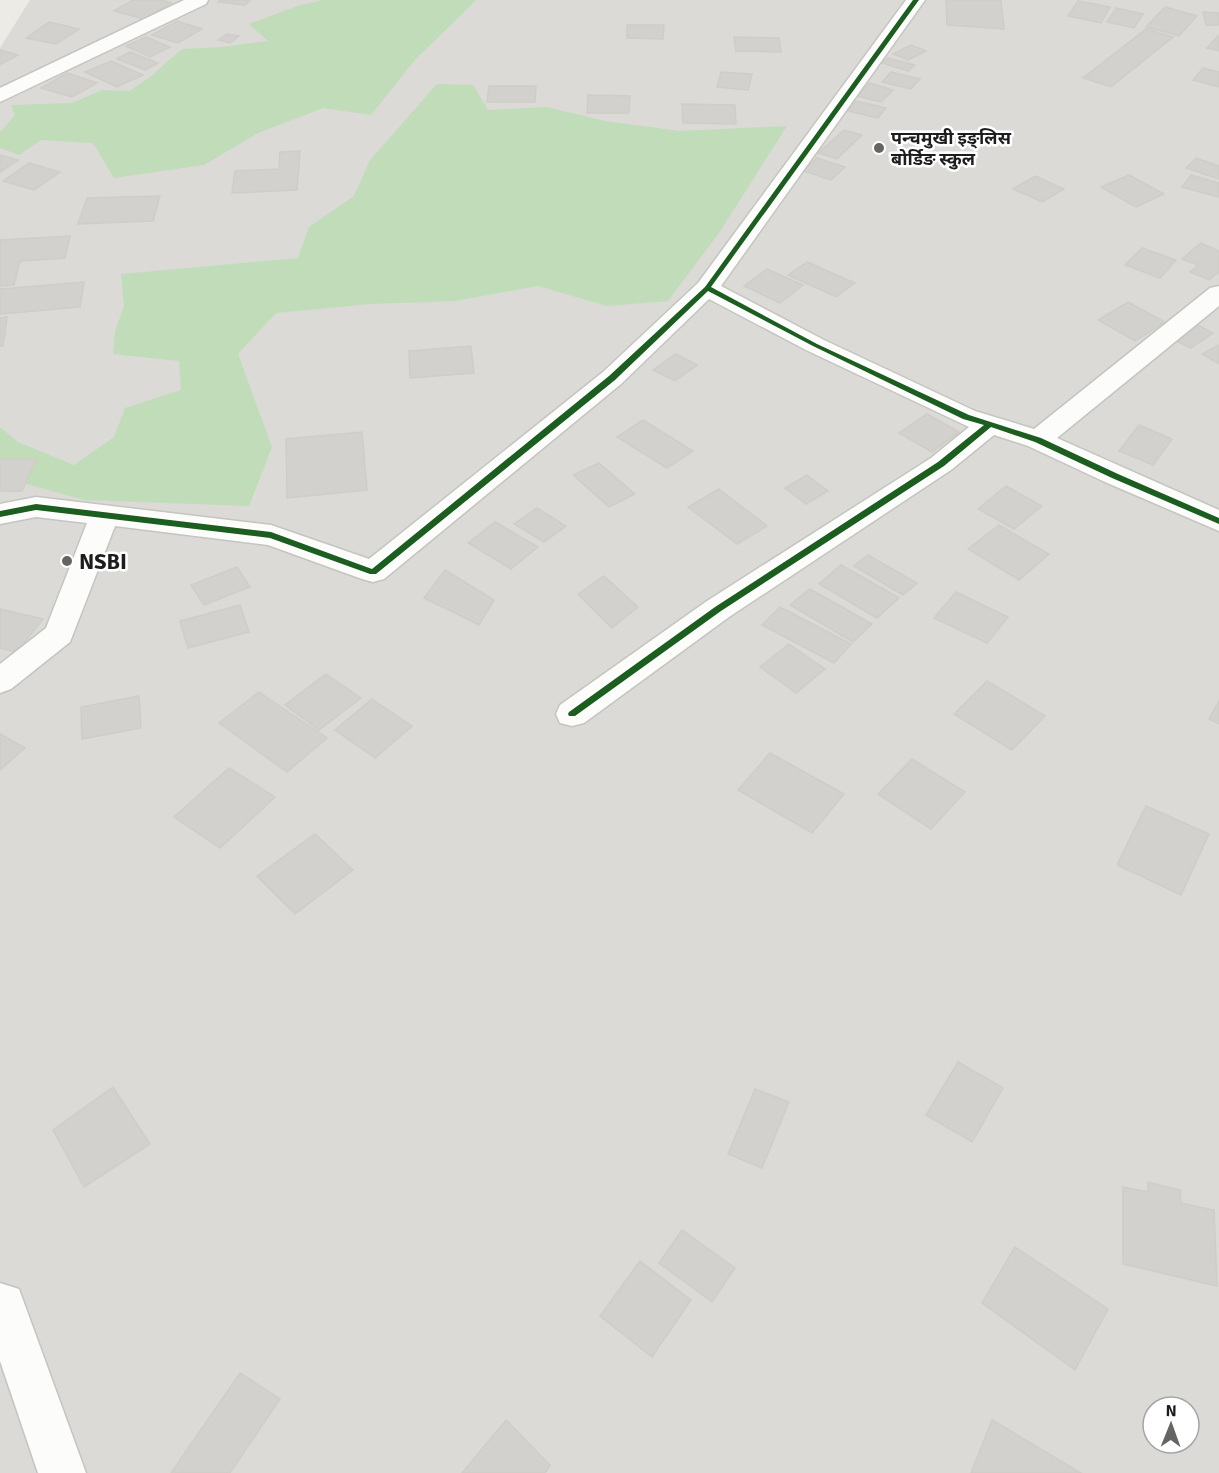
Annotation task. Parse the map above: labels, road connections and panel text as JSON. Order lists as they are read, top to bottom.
{
  "places": ["पन्चमुखी इङ्लिस बोर्डिङ स्कुल", "NSBI"],
  "north": "top"
}
